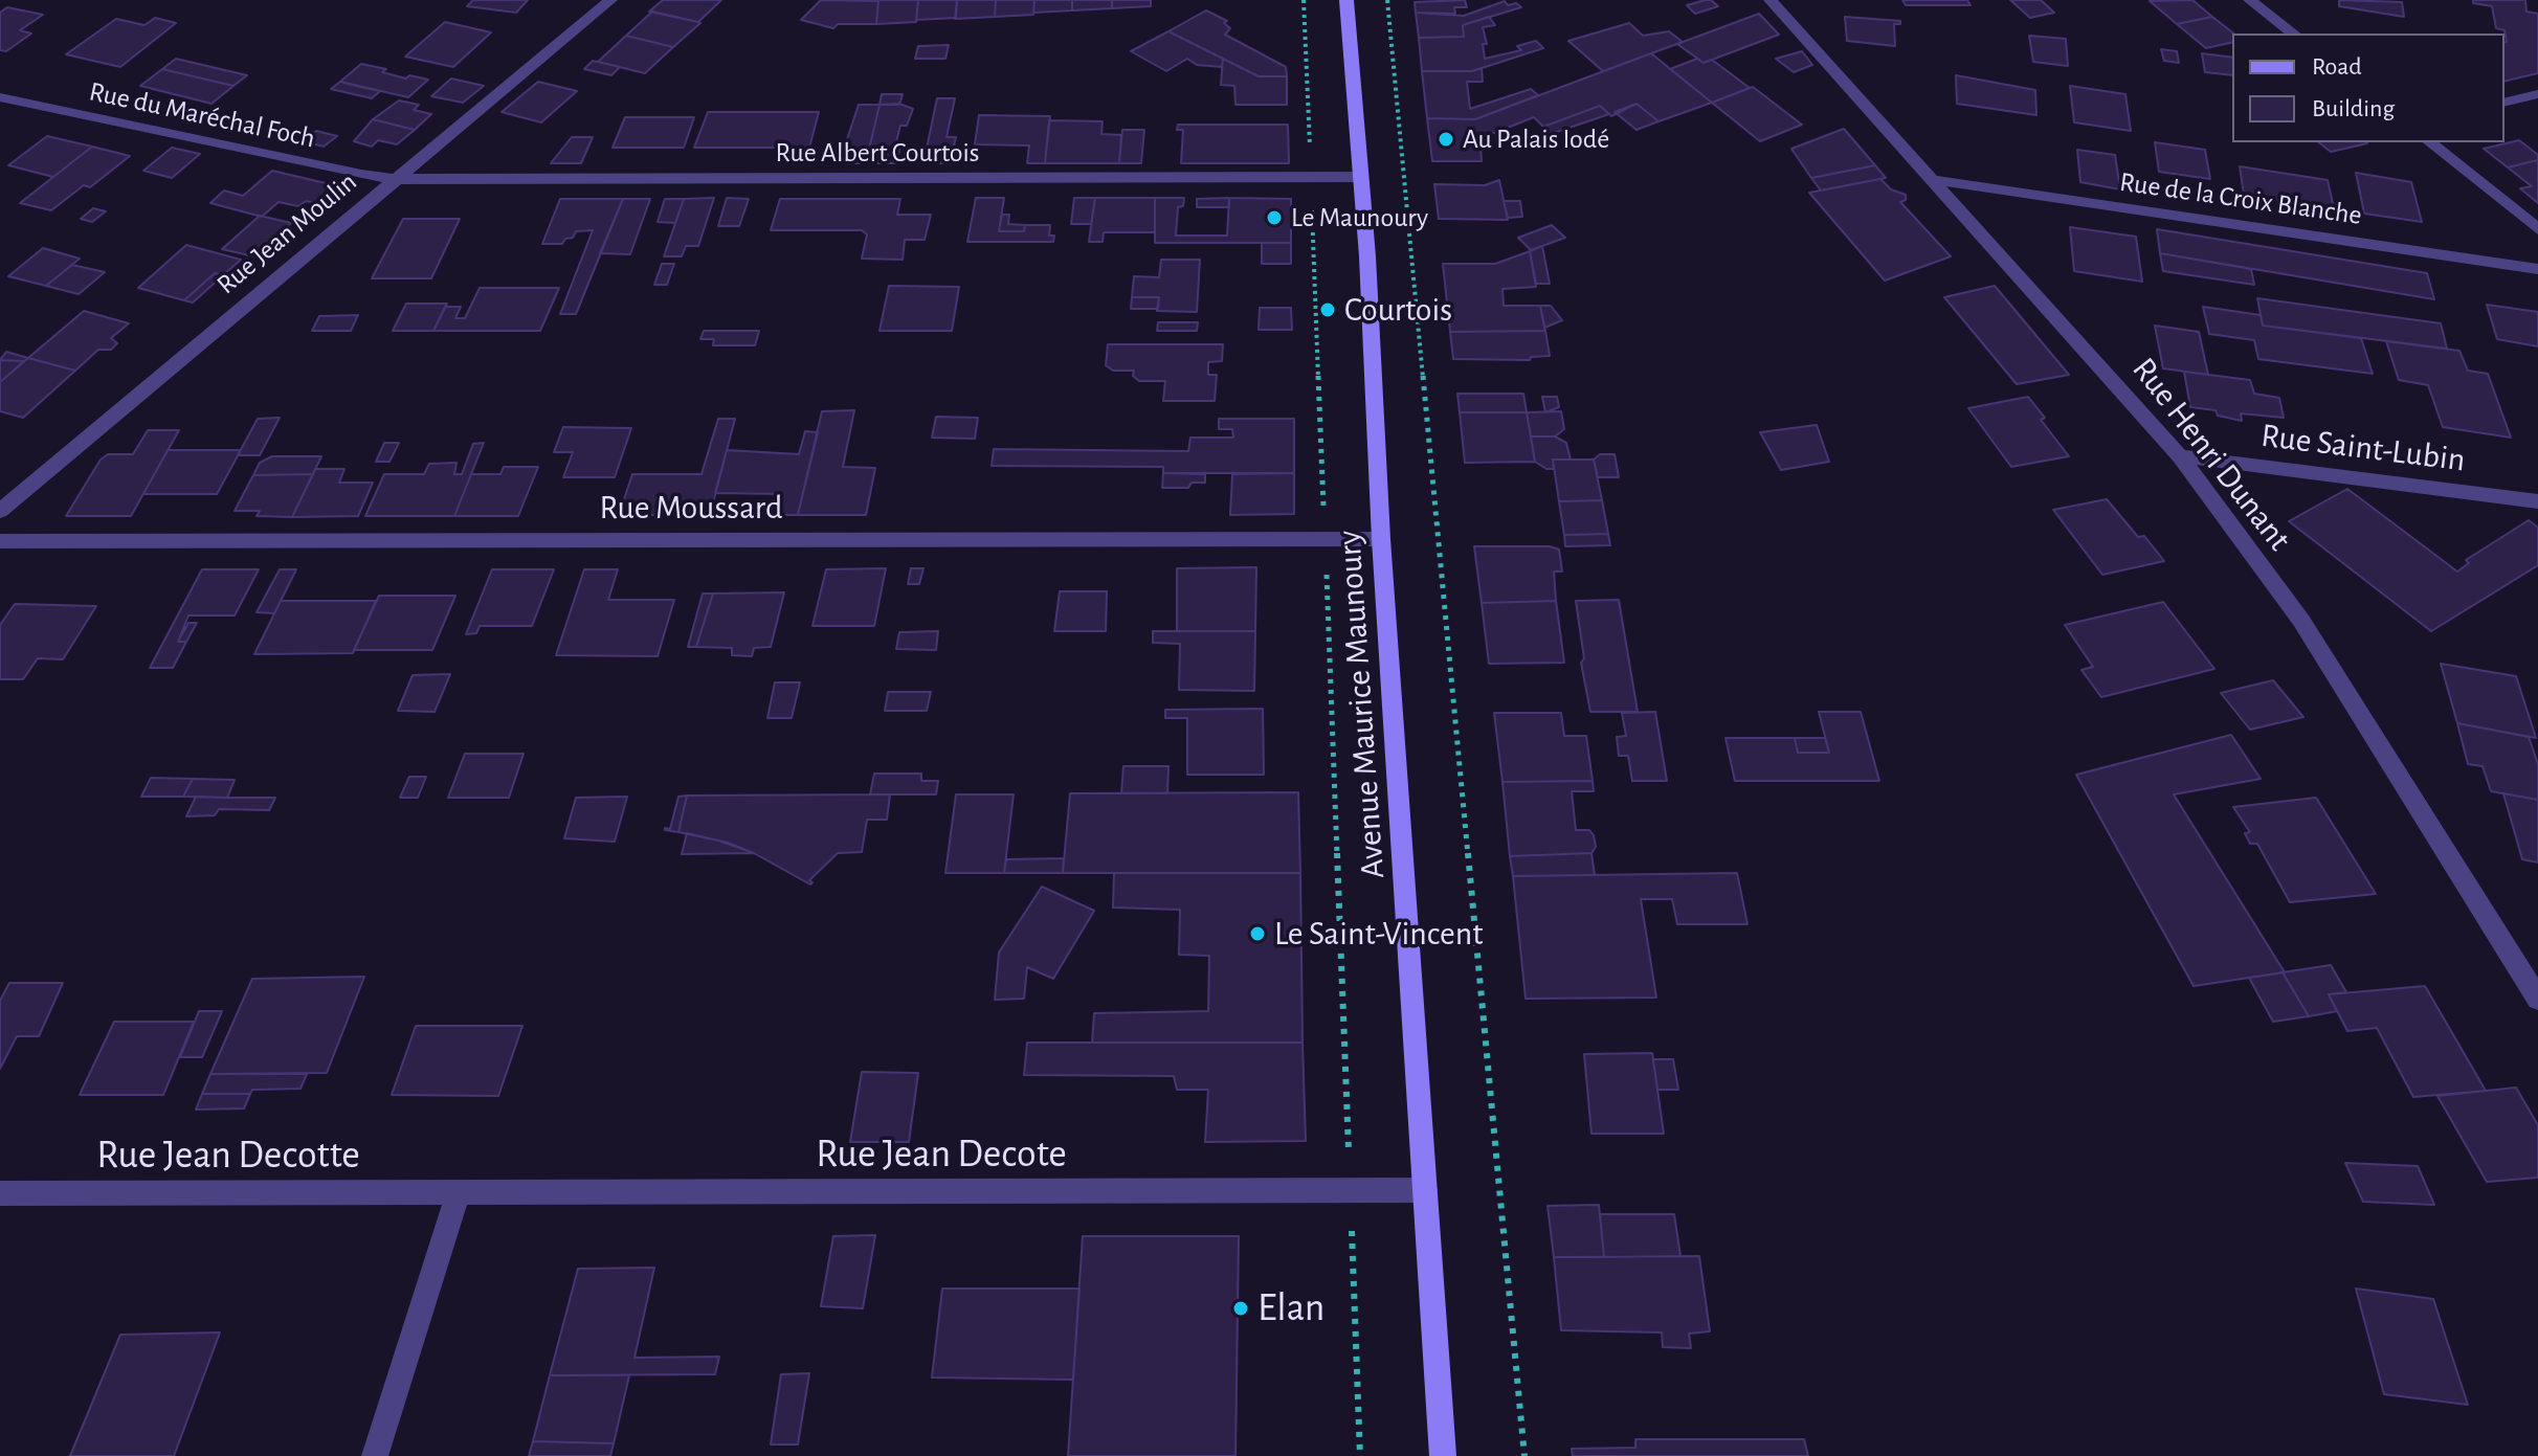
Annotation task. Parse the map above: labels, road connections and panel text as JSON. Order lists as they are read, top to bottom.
{
  "streets": {
    "main road": ["Avenue Maurice Maunoury"],
    "street": [
      "Rue du Maréchal Foch",
      "Rue Albert Courtois",
      "Rue de la Croix Blanche",
      "Rue Jean Moulin",
      "Rue Saint-Lubin",
      "Rue Henri Dunant",
      "Rue Moussard",
      "Rue Jean Decote",
      "Rue Jean Decotte"
    ]
  },
  "crossings": [
    ["Rue du Maréchal Foch", "Rue Albert Courtois"],
    ["Rue du Maréchal Foch", "Rue Jean Moulin"],
    ["Rue Albert Courtois", "Rue Jean Moulin"],
    ["Rue Albert Courtois", "Avenue Maurice Maunoury"],
    ["Rue de la Croix Blanche", "Rue Henri Dunant"],
    ["Rue Saint-Lubin", "Rue Henri Dunant"],
    ["Rue Moussard", "Avenue Maurice Maunoury"],
    ["Avenue Maurice Maunoury", "Rue Jean Decote"],
    ["Rue Jean Decote", "Rue Jean Decotte"]
  ],
  "places": [
    "Au Palais Iodé",
    "Le Maunoury",
    "Courtois",
    "Le Saint-Vincent",
    "Elan"
  ],
  "legend": ["Road", "Building"]
}
